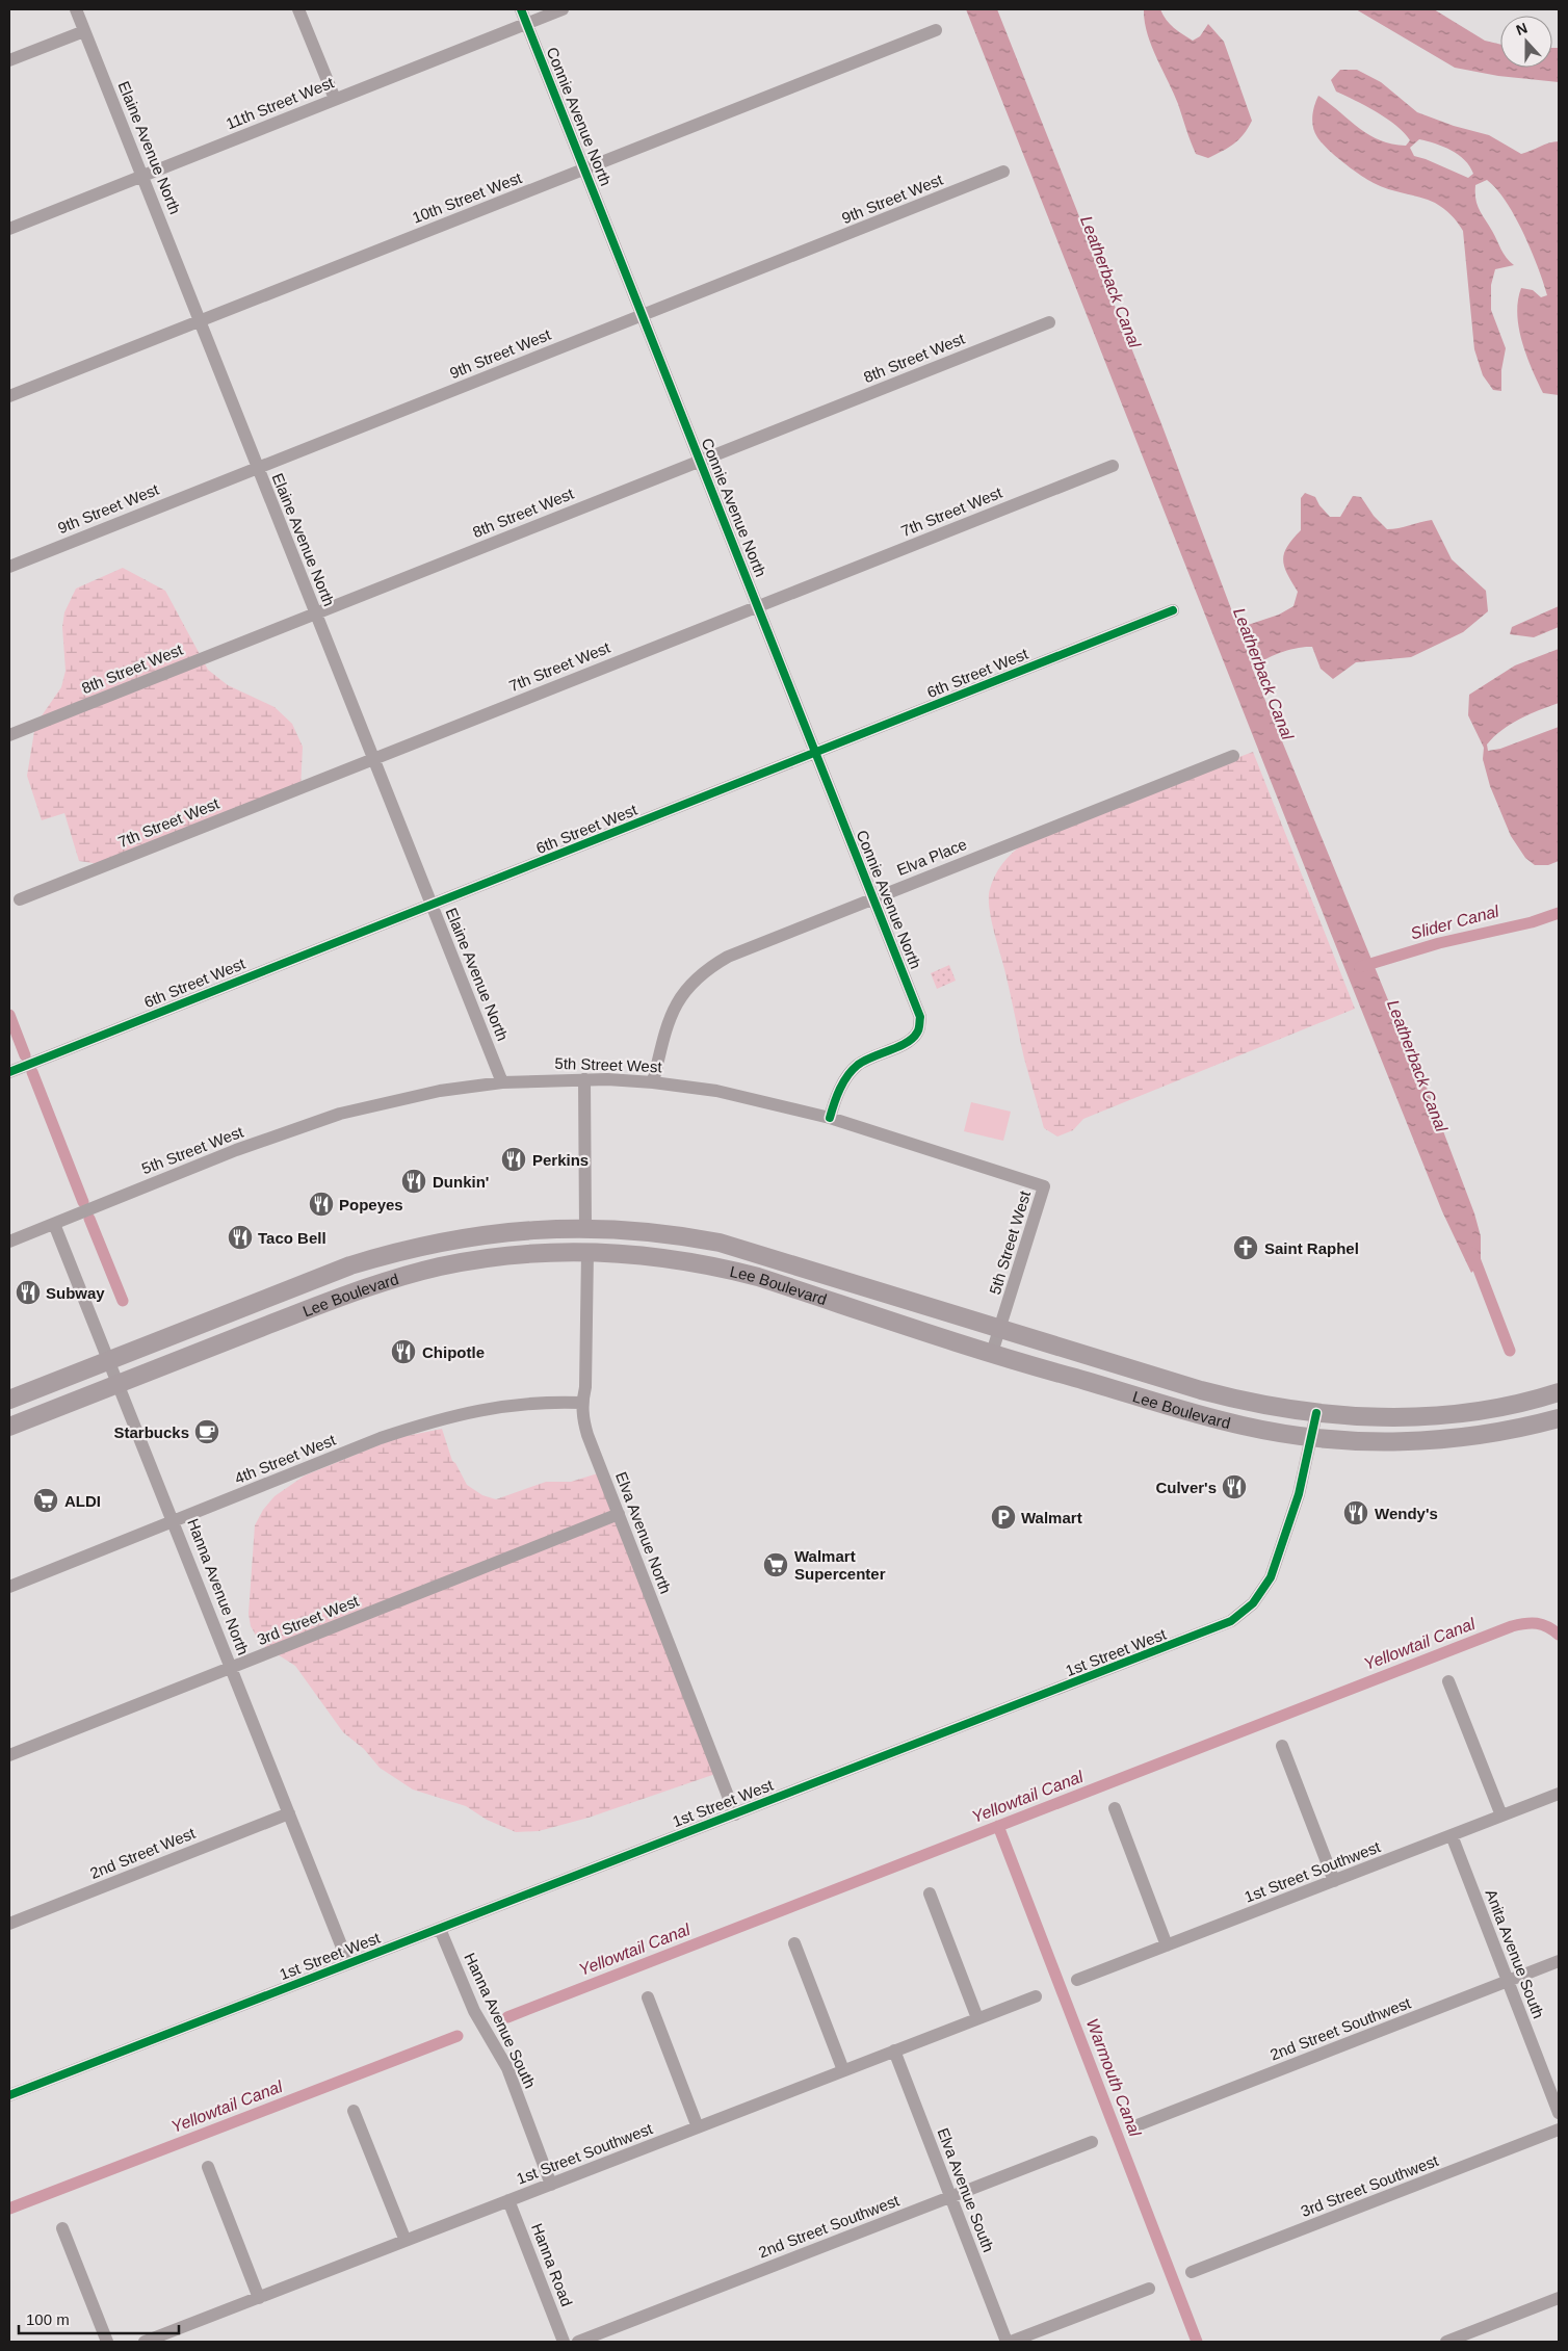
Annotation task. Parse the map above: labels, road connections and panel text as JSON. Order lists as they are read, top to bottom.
{
  "streets": {
    "main road": ["Lee Boulevard"],
    "street": [
      "11th Street West",
      "Connie Avenue North",
      "Elaine Avenue North",
      "10th Street West",
      "9th Street West",
      "8th Street West",
      "7th Street West",
      "6th Street West",
      "Elva Place",
      "5th Street West",
      "4th Street West",
      "Elva Avenue North",
      "Hanna Avenue North",
      "3rd Street West",
      "1st Street West",
      "2nd Street West",
      "1st Street Southwest",
      "Anita Avenue South",
      "Hanna Avenue South",
      "2nd Street Southwest",
      "3rd Street Southwest",
      "Elva Avenue South",
      "Hanna Road"
    ]
  },
  "crossings": [
    ["11th Street West", "Connie Avenue North"],
    ["11th Street West", "Elaine Avenue North"],
    ["Connie Avenue North", "10th Street West"],
    ["Connie Avenue North", "9th Street West"],
    ["Connie Avenue North", "8th Street West"],
    ["Connie Avenue North", "7th Street West"],
    ["Connie Avenue North", "6th Street West"],
    ["Connie Avenue North", "Elva Place"],
    ["Connie Avenue North", "5th Street West"],
    ["Elaine Avenue North", "10th Street West"],
    ["Elaine Avenue North", "9th Street West"],
    ["Elaine Avenue North", "8th Street West"],
    ["Elaine Avenue North", "7th Street West"],
    ["Elaine Avenue North", "6th Street West"],
    ["Elaine Avenue North", "5th Street West"],
    ["Elva Place", "5th Street West"],
    ["5th Street West", "Lee Boulevard"],
    ["5th Street West", "Hanna Avenue North"],
    ["Lee Boulevard", "Elva Avenue North"],
    ["Lee Boulevard", "Hanna Avenue North"],
    ["Lee Boulevard", "1st Street West"],
    ["4th Street West", "Elva Avenue North"],
    ["4th Street West", "Hanna Avenue North"],
    ["Elva Avenue North", "3rd Street West"],
    ["Elva Avenue North", "1st Street West"],
    ["Hanna Avenue North", "3rd Street West"],
    ["Hanna Avenue North", "1st Street West"],
    ["Hanna Avenue North", "2nd Street West"],
    ["1st Street West", "Hanna Avenue South"],
    ["1st Street Southwest", "Anita Avenue South"],
    ["1st Street Southwest", "Hanna Avenue South"],
    ["1st Street Southwest", "Elva Avenue South"],
    ["1st Street Southwest", "Hanna Road"],
    ["Anita Avenue South", "2nd Street Southwest"],
    ["2nd Street Southwest", "Elva Avenue South"]
  ],
  "water": [
    "Leatherback Canal",
    "Slider Canal",
    "Yellowtail Canal",
    "Warmouth Canal"
  ],
  "places": {
    "restaurant": [
      "Perkins",
      "Dunkin'",
      "Popeyes",
      "Taco Bell",
      "Subway",
      "Chipotle",
      "Culver's",
      "Wendy's"
    ],
    "church": ["Saint Raphel"],
    "cafe": ["Starbucks"],
    "supermarket": ["ALDI", "Walmart Supercenter"],
    "parking": ["Walmart"]
  },
  "scale_bar": "100 m",
  "north": "top"
}
